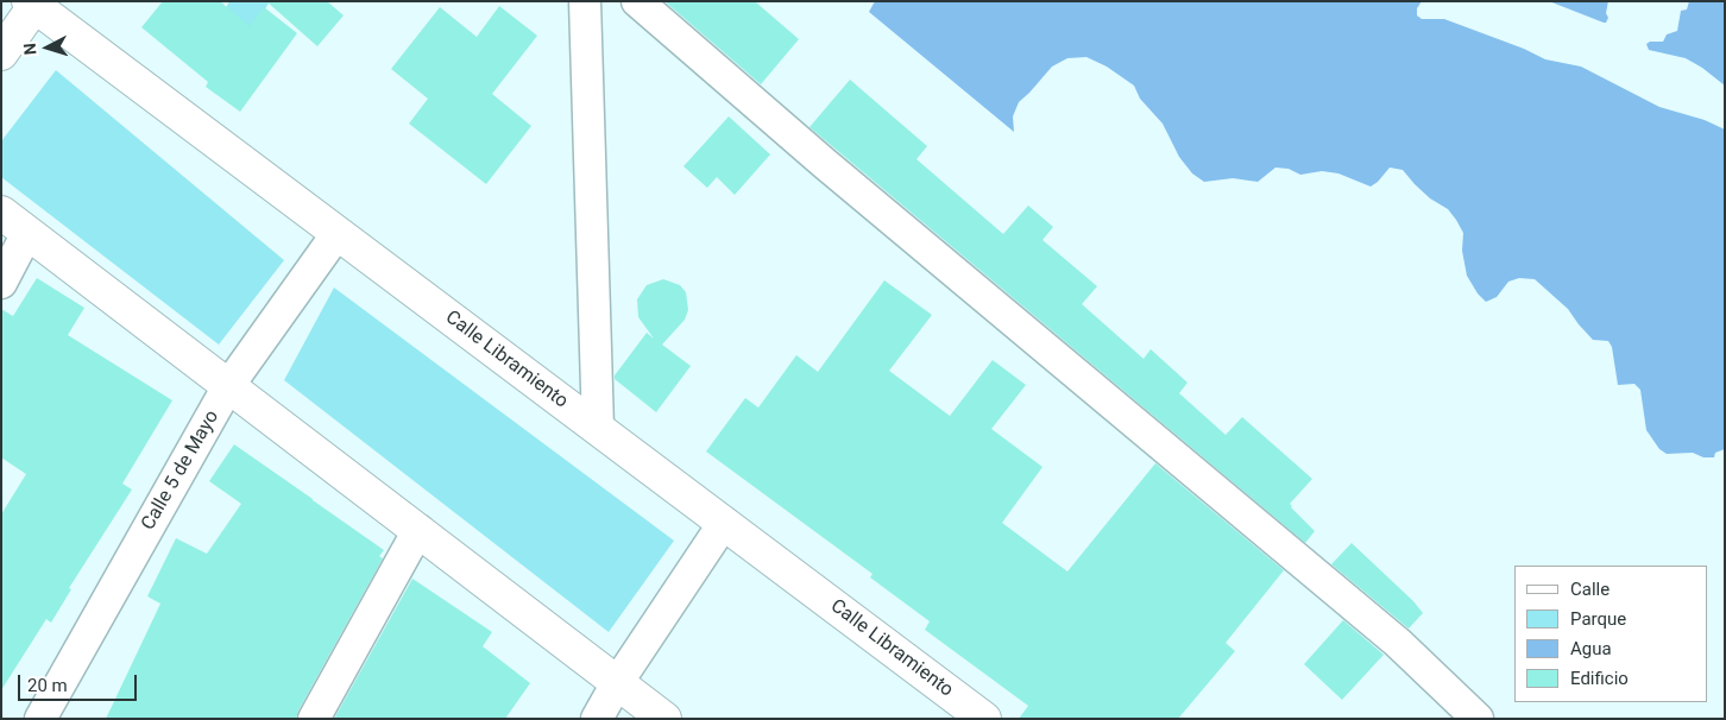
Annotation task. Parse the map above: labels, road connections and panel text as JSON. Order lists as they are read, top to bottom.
{
  "streets": {
    "highway": ["Calle Libramiento"],
    "street": ["Calle 5 de Mayo"]
  },
  "crossings": [
    ["Calle Libramiento", "Calle 5 de Mayo"]
  ],
  "legend": [
    "Calle",
    "Parque",
    "Agua",
    "Edificio"
  ],
  "scale_bar": "20 m",
  "north": "left"
}
